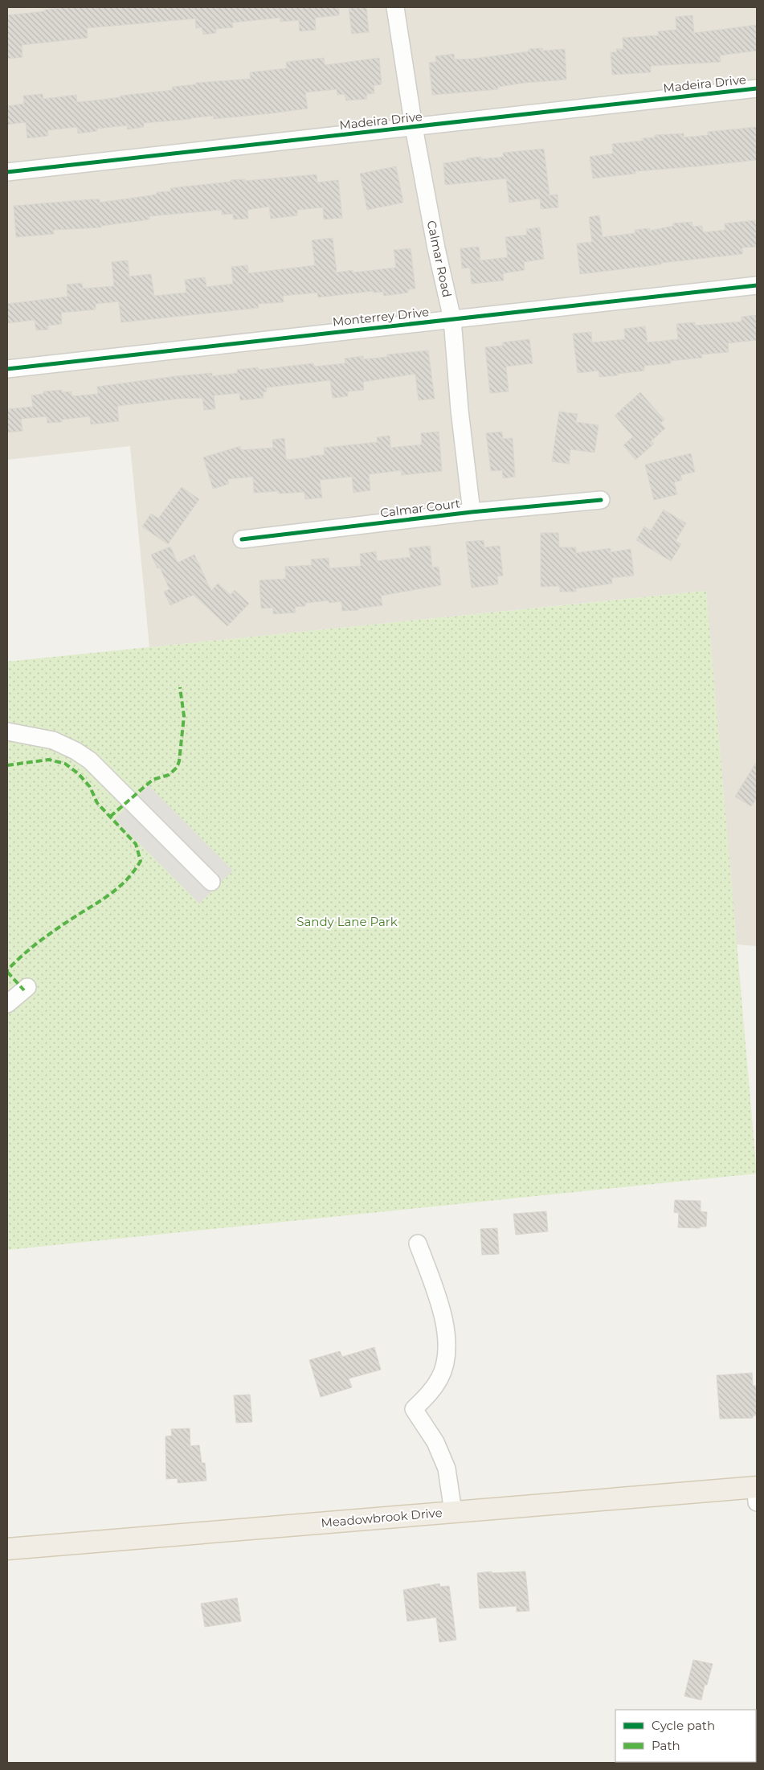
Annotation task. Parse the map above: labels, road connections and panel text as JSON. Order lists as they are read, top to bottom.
{
  "streets": {
    "main road": ["Meadowbrook Drive"],
    "street": [
      "Madeira Drive",
      "Calmar Road",
      "Monterrey Drive",
      "Calmar Court"
    ]
  },
  "crossings": [
    ["Madeira Drive", "Calmar Road"],
    ["Calmar Road", "Monterrey Drive"],
    ["Calmar Road", "Calmar Court"]
  ],
  "parks": ["Sandy Lane Park"],
  "legend": ["Cycle path", "Path"]
}
